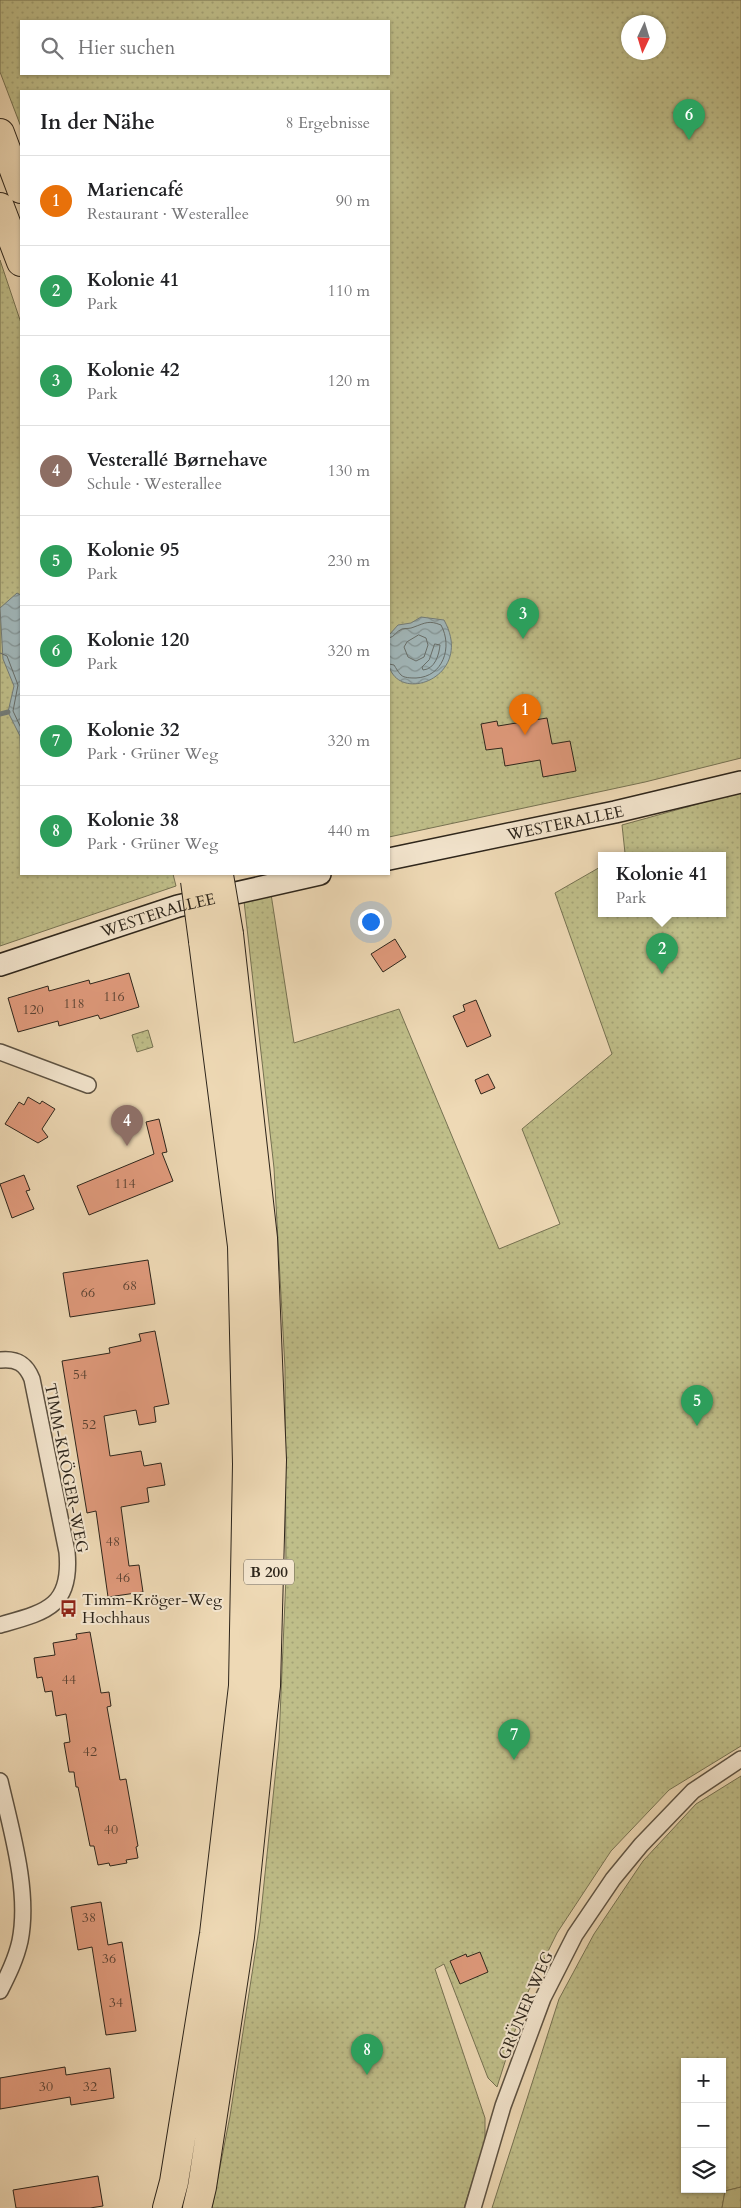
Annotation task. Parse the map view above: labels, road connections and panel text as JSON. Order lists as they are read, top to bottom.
{
  "streets": {
    "highway": ["B 200"],
    "street": ["WESTERALLEE", "TIMM-KRÖGER-WEG", "GRÜNER WEG"]
  },
  "places": {
    "bus stop": ["Timm-Kröger-Weg Hochhaus"]
  },
  "house_numbers": [
    "116",
    "118",
    "120",
    "114",
    "68",
    "66",
    "54",
    "52",
    "48",
    "46",
    "44",
    "42",
    "40",
    "38",
    "36",
    "34",
    "30",
    "32"
  ],
  "north": "bottom",
  "page": {
    "search": "Hier suchen",
    "heading": ["In der Nähe", "8 Ergebnisse"],
    "pins": [
      "6",
      "3",
      "1",
      "2",
      "4",
      "5",
      "7",
      "8"
    ],
    "list": [
      {
        "mark": "1",
        "name": "Mariencafé",
        "note": "Restaurant · Westerallee",
        "value": "90 m"
      },
      {
        "mark": "2",
        "name": "Kolonie 41",
        "note": "Park",
        "value": "110 m"
      },
      {
        "mark": "3",
        "name": "Kolonie 42",
        "note": "Park",
        "value": "120 m"
      },
      {
        "mark": "4",
        "name": "Vesterallé Børnehave",
        "note": "Schule · Westerallee",
        "value": "130 m"
      },
      {
        "mark": "5",
        "name": "Kolonie 95",
        "note": "Park",
        "value": "230 m"
      },
      {
        "mark": "6",
        "name": "Kolonie 120",
        "note": "Park",
        "value": "320 m"
      },
      {
        "mark": "7",
        "name": "Kolonie 32",
        "note": "Park · Grüner Weg",
        "value": "320 m"
      },
      {
        "mark": "8",
        "name": "Kolonie 38",
        "note": "Park · Grüner Weg",
        "value": "440 m"
      }
    ],
    "popup": ["Kolonie 41", "Park"],
    "map_buttons": ["+", "−"]
  }
}
